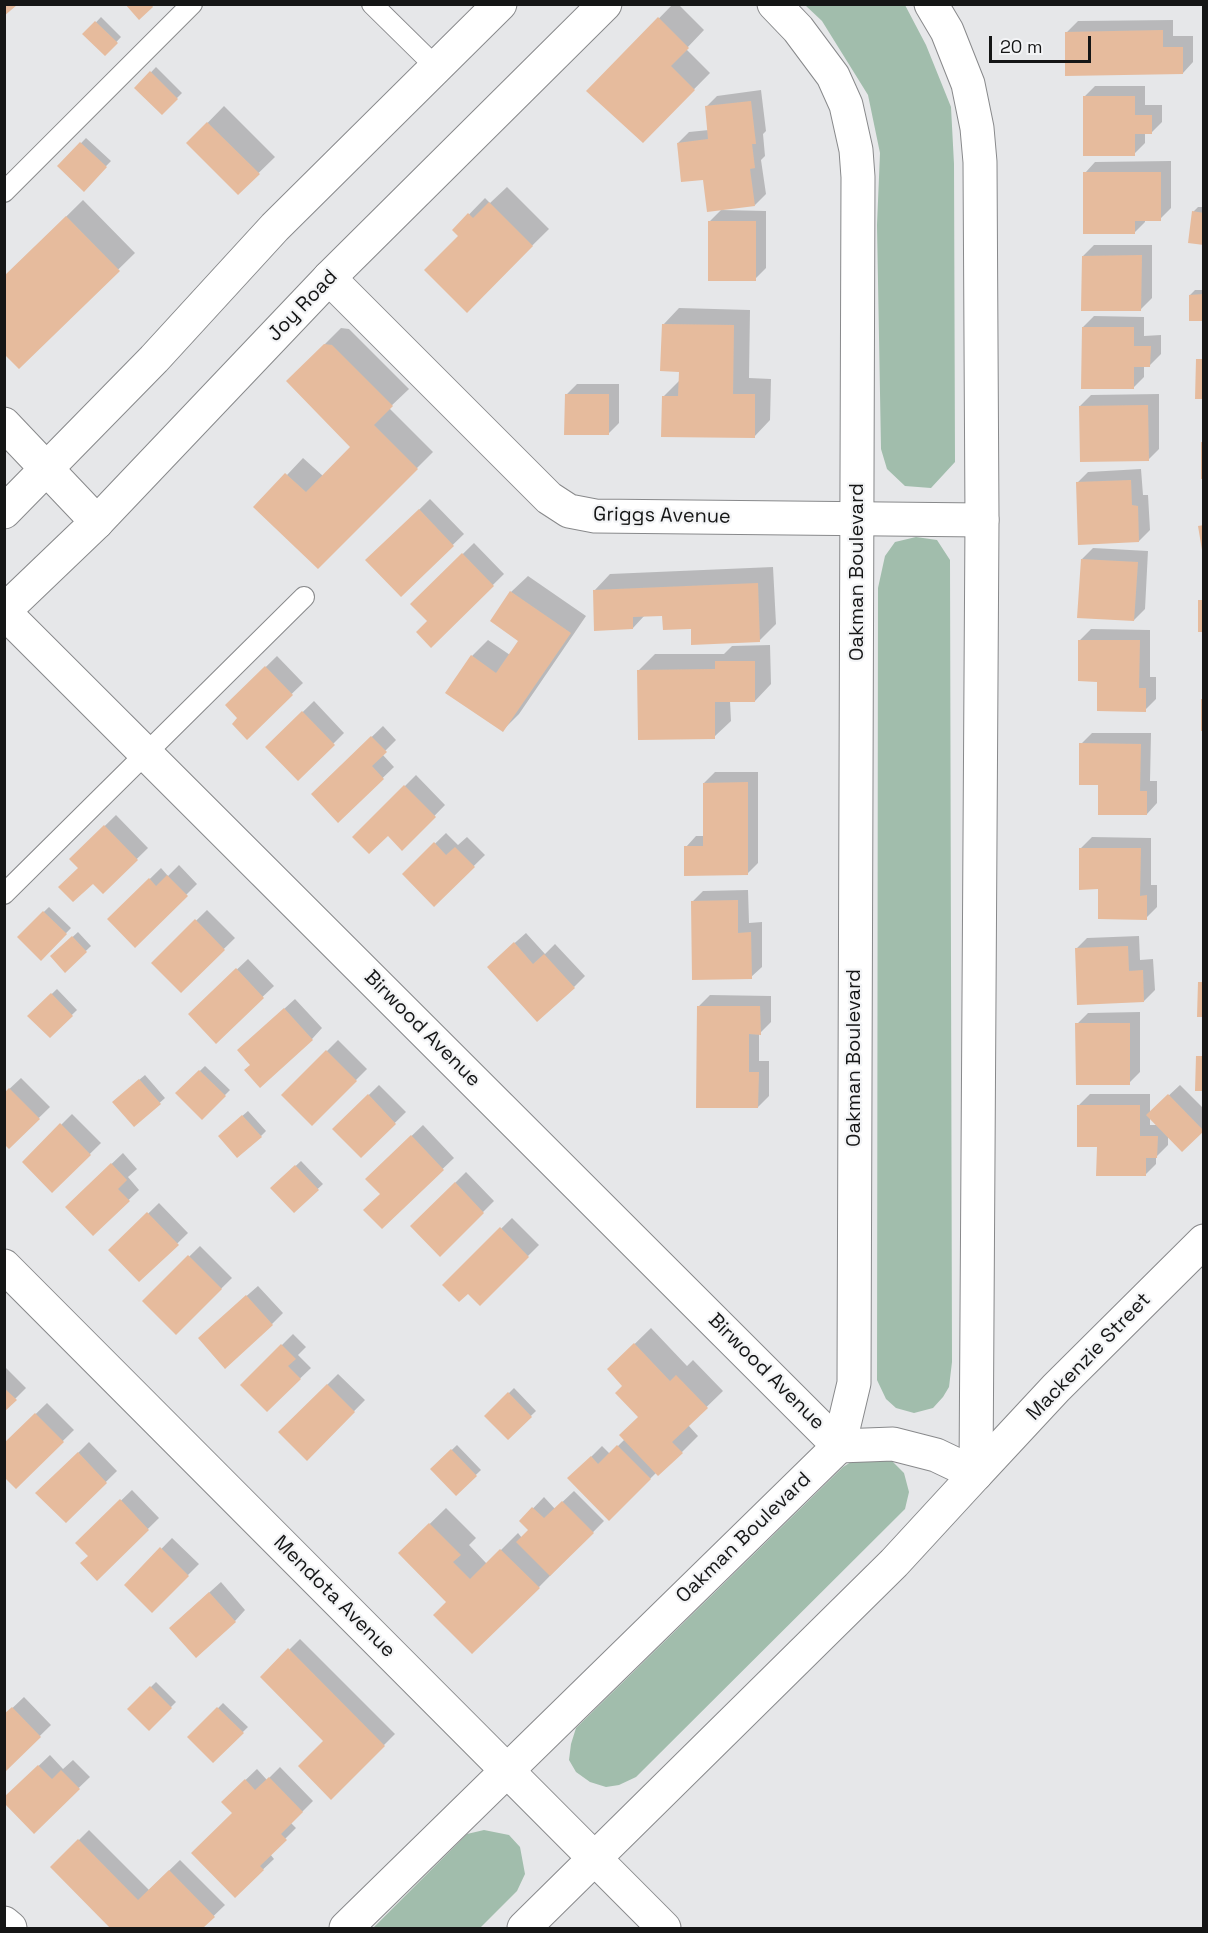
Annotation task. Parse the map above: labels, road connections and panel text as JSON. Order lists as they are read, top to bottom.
{
  "streets": {
    "street": [
      "Joy Road",
      "Griggs Avenue",
      "Oakman Boulevard",
      "Birwood Avenue",
      "Mackenzie Street",
      "Mendota Avenue"
    ]
  },
  "crossings": [
    ["Joy Road", "Griggs Avenue"],
    ["Joy Road", "Birwood Avenue"],
    ["Griggs Avenue", "Oakman Boulevard"],
    ["Oakman Boulevard", "Birwood Avenue"],
    ["Oakman Boulevard", "Mendota Avenue"]
  ],
  "scale_bar": "20 m"
}
